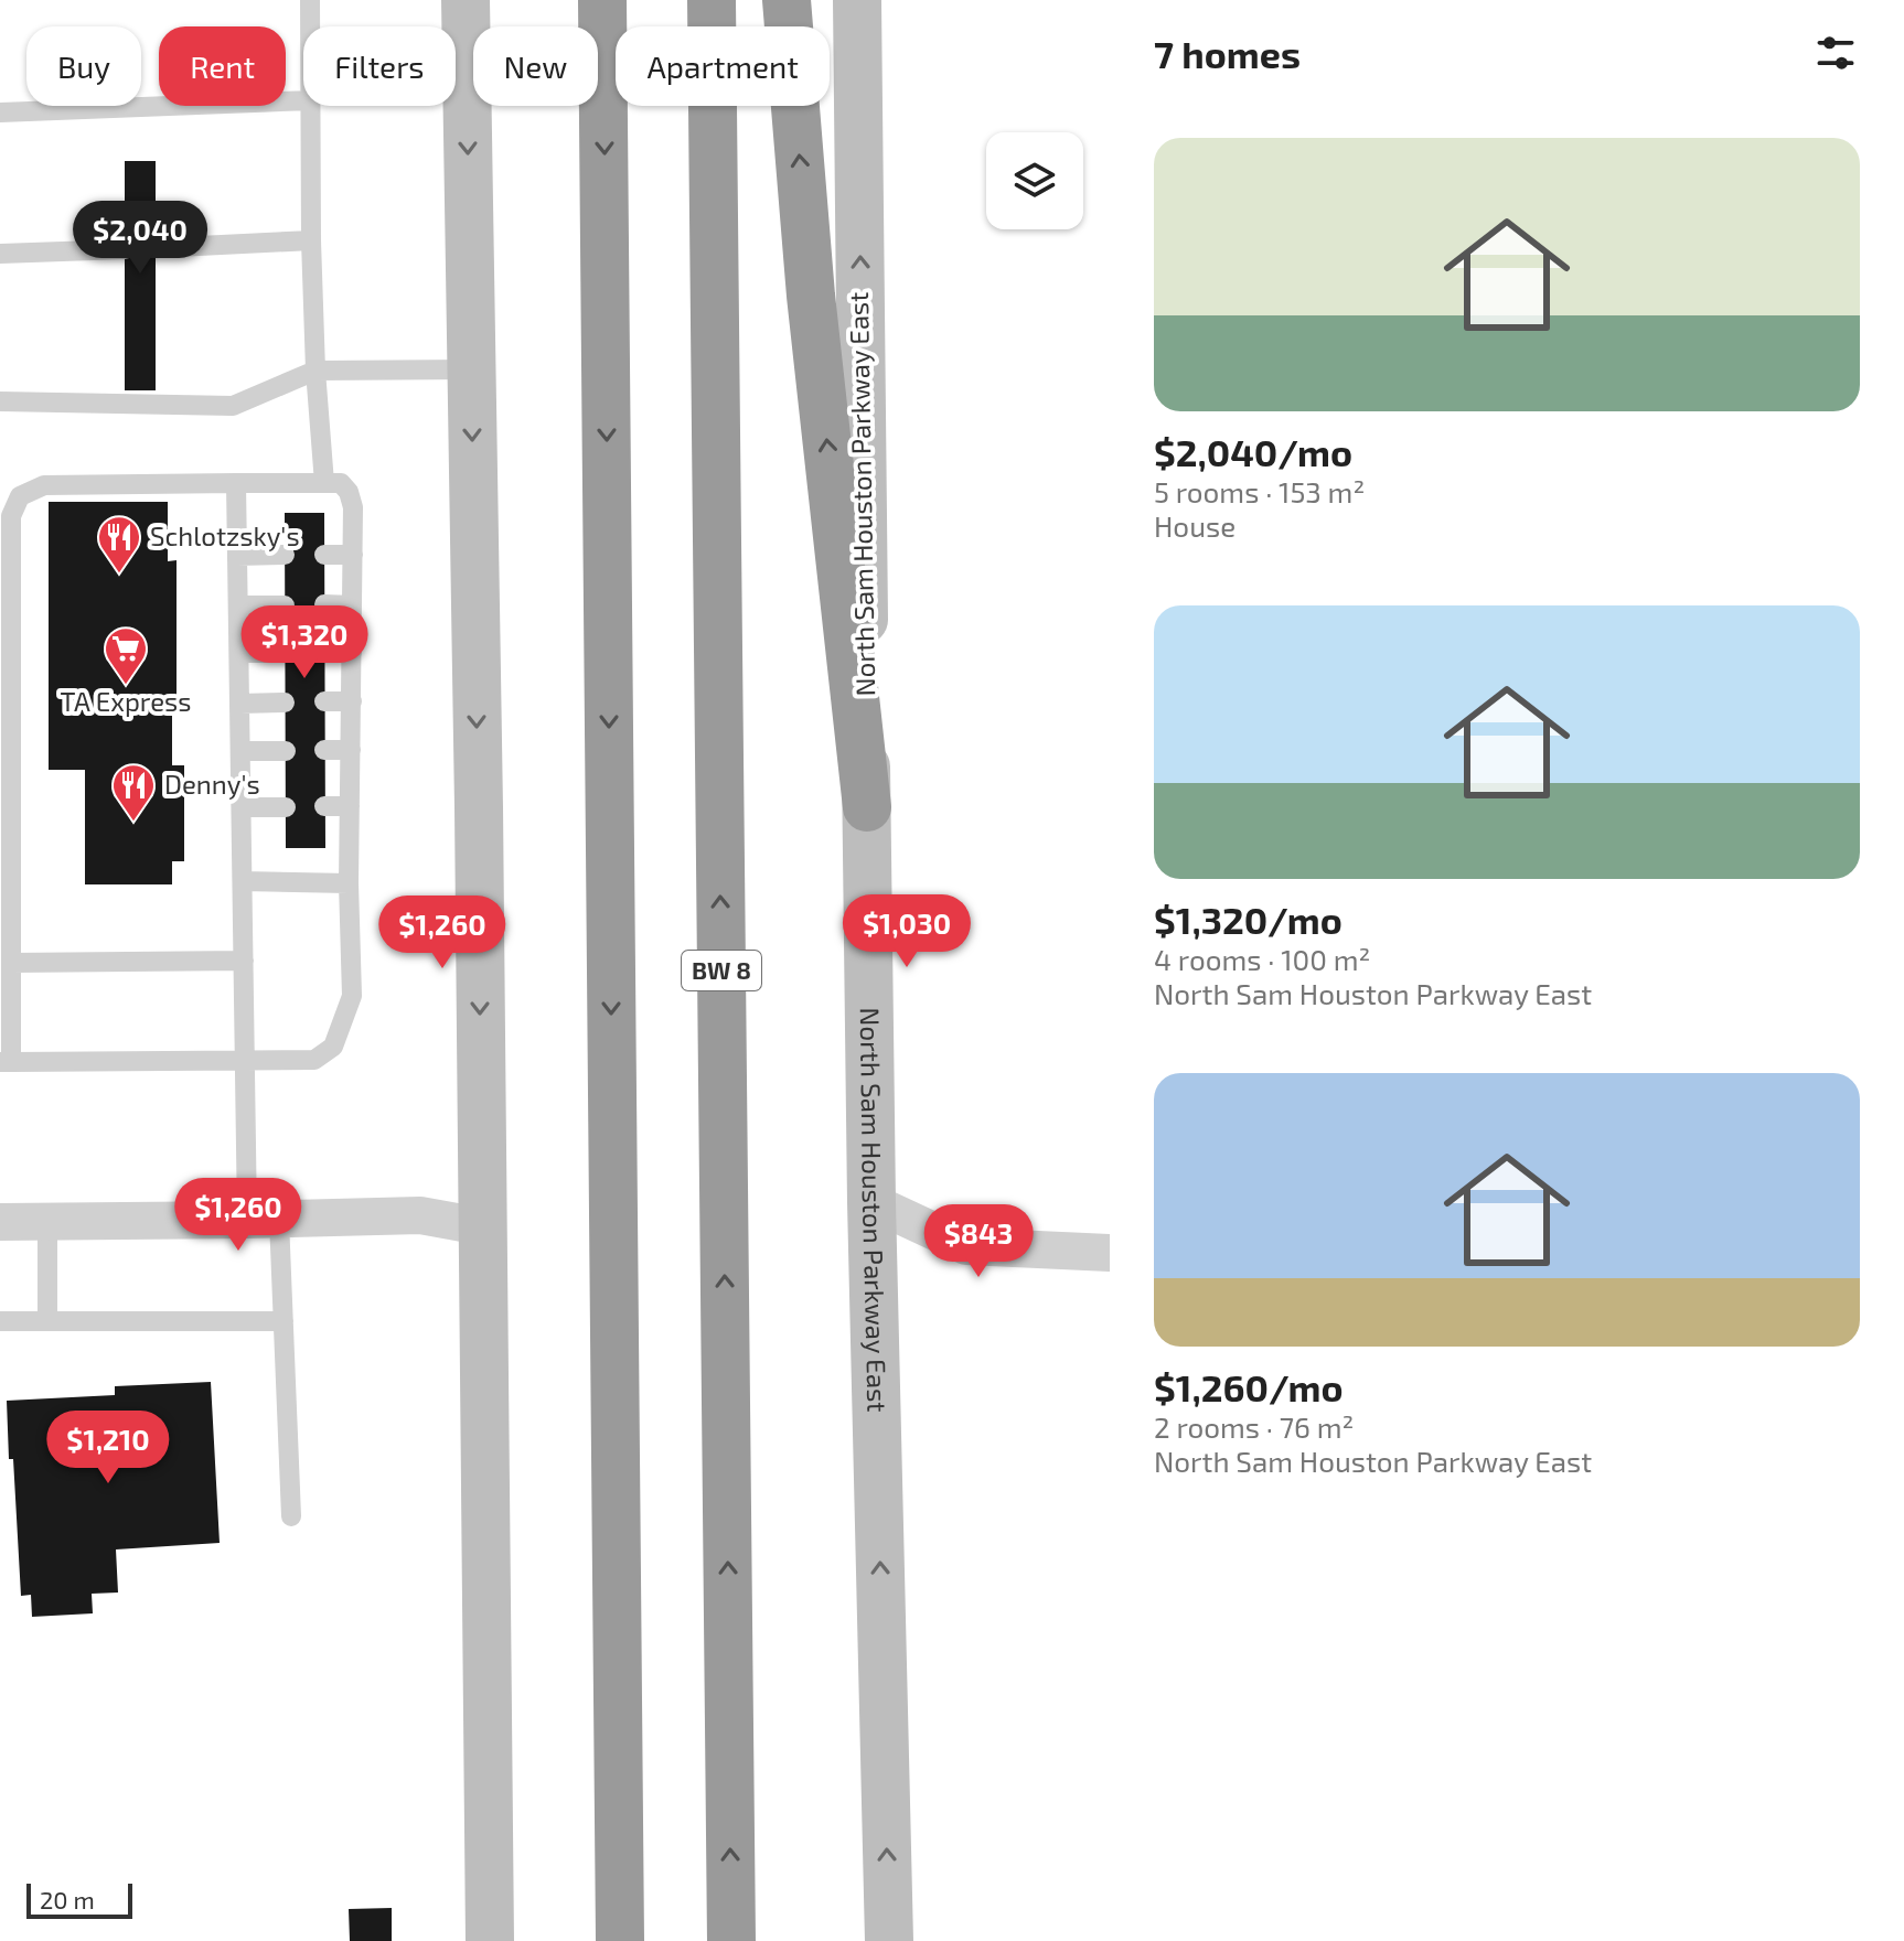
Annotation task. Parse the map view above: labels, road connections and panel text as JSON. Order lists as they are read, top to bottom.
{
  "streets": {
    "highway": ["BW 8"],
    "main road": ["North Sam Houston Parkway East"]
  },
  "places": {
    "restaurant": ["Schlotzsky's", "Denny's"],
    "supermarket": ["TA Express"]
  },
  "scale_bar": "20 m",
  "page": {
    "heading": "7 homes",
    "chip": [
      "Buy",
      "Rent",
      "Filters",
      "New",
      "Apartment"
    ],
    "list": [
      {
        "name": "$2,040/mo",
        "note": "5 rooms · 153 m² · House"
      },
      {
        "name": "$1,320/mo",
        "note": "4 rooms · 100 m² · North Sam Houston Parkway East"
      },
      {
        "name": "$1,260/mo",
        "note": "2 rooms · 76 m² · North Sam Houston Parkway East"
      }
    ],
    "price": [
      "$2,040",
      "$1,320",
      "$1,030",
      "$1,260",
      "$1,260",
      "$843",
      "$1,210"
    ],
    "scale": "20 m"
  }
}
